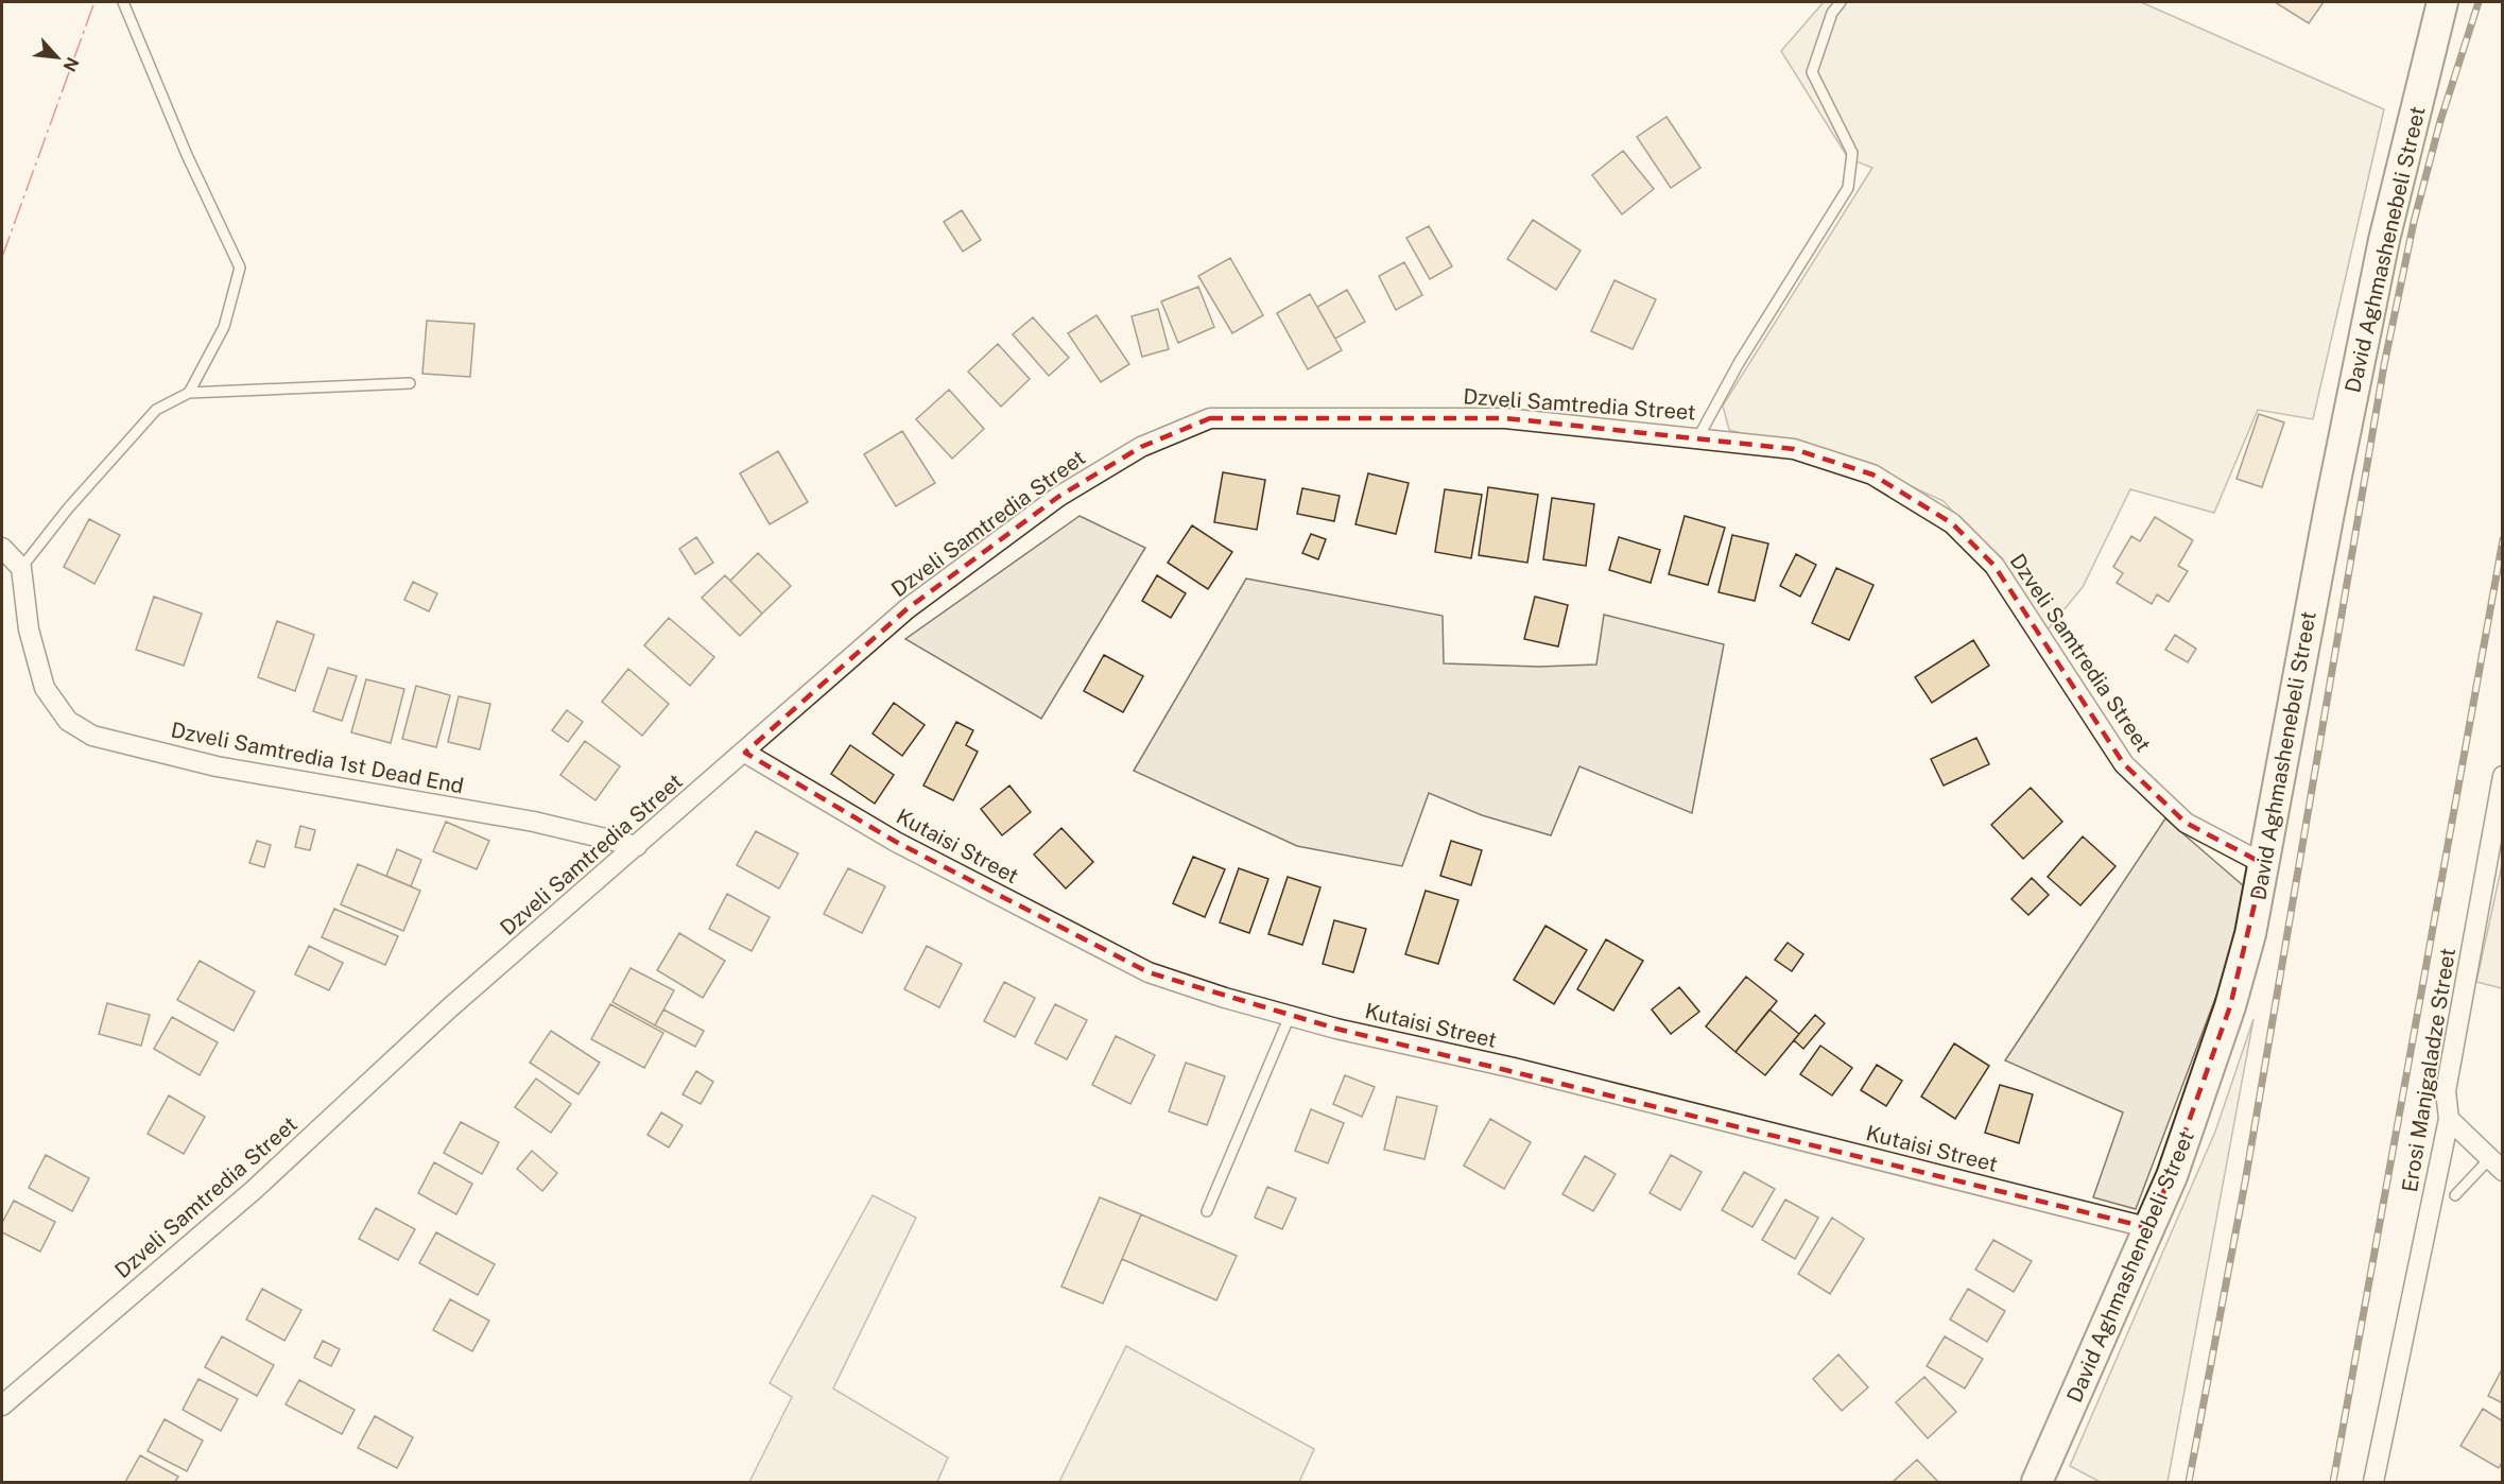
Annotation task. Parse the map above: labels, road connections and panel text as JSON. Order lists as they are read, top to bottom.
{
  "streets": {
    "main road": ["David Aghmashenebeli Street"],
    "street": [
      "Dzveli Samtredia Street",
      "Dzveli Samtredia 1st Dead End",
      "Kutaisi Street",
      "Erosi Manjgaladze Street"
    ]
  },
  "crossings": [
    ["David Aghmashenebeli Street", "Dzveli Samtredia Street"],
    ["David Aghmashenebeli Street", "Kutaisi Street"],
    ["Dzveli Samtredia Street", "Dzveli Samtredia 1st Dead End"],
    ["Dzveli Samtredia Street", "Kutaisi Street"]
  ],
  "north": "bottom right"
}
